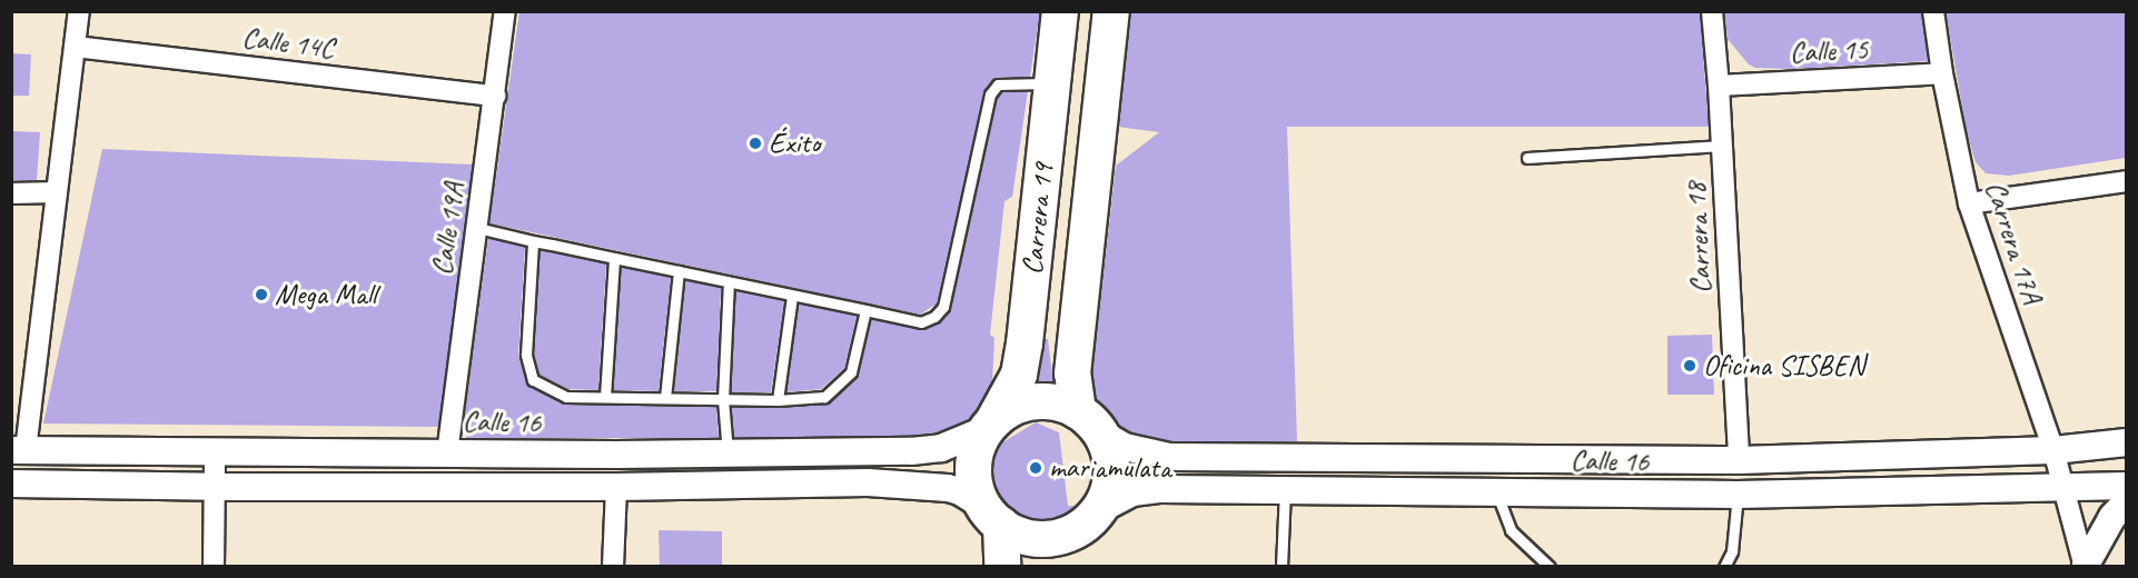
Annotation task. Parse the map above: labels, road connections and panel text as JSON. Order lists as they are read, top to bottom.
{
  "streets": {
    "highway": ["Carrera 19"],
    "main road": ["Calle 16"],
    "street": [
      "Calle 14C",
      "Calle 15",
      "Calle 19A",
      "Carrera 18",
      "Carrera 17A"
    ]
  },
  "crossings": [
    ["Calle 14C", "Calle 19A"],
    ["Calle 15", "Carrera 18"],
    ["Calle 15", "Carrera 17A"],
    ["Carrera 19", "Calle 16"],
    ["Calle 19A", "Calle 16"],
    ["Carrera 18", "Calle 16"],
    ["Carrera 17A", "Calle 16"]
  ],
  "places": [
    "Éxito",
    "Mega Mall",
    "Oficina SISBEN",
    "mariamulata"
  ]
}
